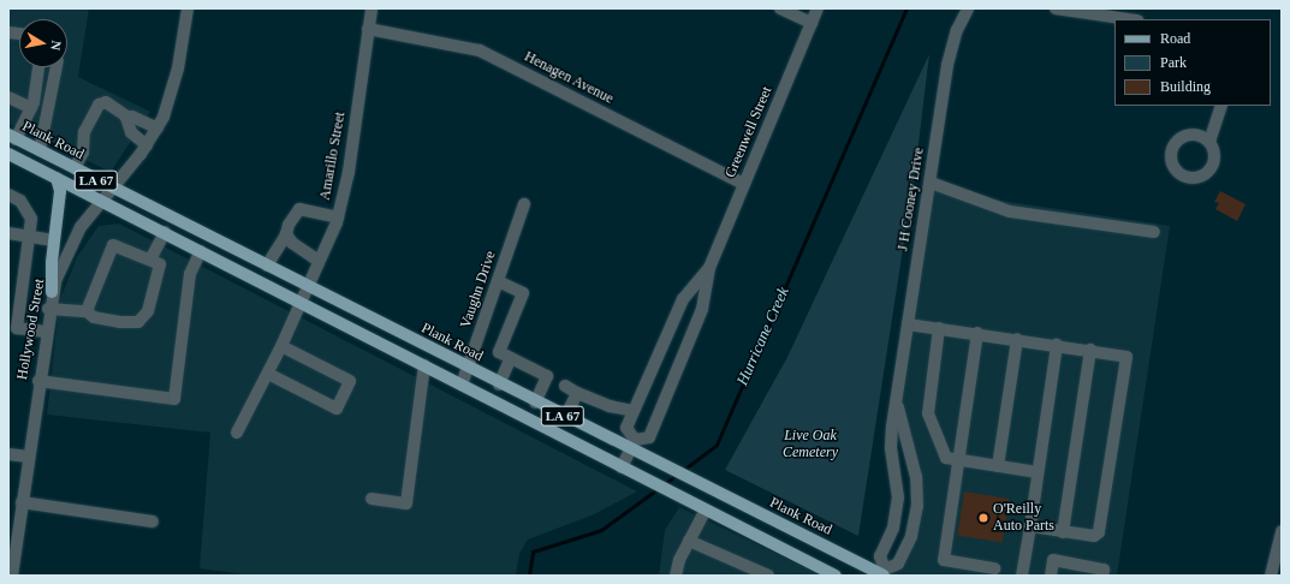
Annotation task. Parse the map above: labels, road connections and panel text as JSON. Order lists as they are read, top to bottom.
{
  "streets": {
    "main road": ["Plank Road", "LA 67"],
    "street": [
      "Henagen Avenue",
      "Greenwell Street",
      "Amarillo Street",
      "J H Cooney Drive",
      "Vaughn Drive",
      "Hollywood Street"
    ]
  },
  "crossings": [
    ["Henagen Avenue", "Greenwell Street"],
    ["Henagen Avenue", "Amarillo Street"],
    ["Greenwell Street", "Plank Road"],
    ["Plank Road", "Amarillo Street"],
    ["Plank Road", "J H Cooney Drive"],
    ["Plank Road", "Vaughn Drive"],
    ["Plank Road", "Hollywood Street"],
    ["Amarillo Street", "LA 67"],
    ["LA 67", "Vaughn Drive"],
    ["LA 67", "Hollywood Street"]
  ],
  "water": ["Hurricane Creek"],
  "parks": ["Live Oak Cemetery"],
  "places": ["O'Reilly Auto Parts"],
  "legend": ["Road", "Park", "Building"],
  "north": "right"
}
